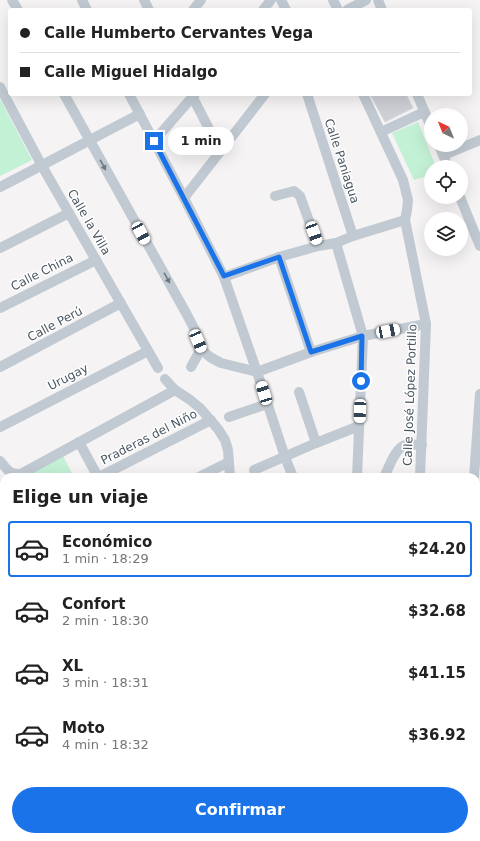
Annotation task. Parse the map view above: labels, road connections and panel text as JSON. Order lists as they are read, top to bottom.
{
  "streets": {
    "street": [
      "Calle Paniagua",
      "Calle la Villa",
      "Calle China",
      "Calle Perú",
      "Urugay",
      "Calle José López Portillo",
      "Praderas del Niño"
    ]
  },
  "crossings": [
    ["Calle la Villa", "Calle China"],
    ["Calle la Villa", "Calle Perú"],
    ["Calle la Villa", "Urugay"]
  ],
  "north": "top left",
  "page": {
    "banner": ["Calle Humberto Cervantes Vega", "Calle Miguel Hidalgo"],
    "bubble": "1 min",
    "heading": "Elige un viaje",
    "list": [
      {
        "name": "Económico",
        "note": "1 min · 18:29",
        "value": "$24.20"
      },
      {
        "name": "Confort",
        "note": "2 min · 18:30",
        "value": "$32.68"
      },
      {
        "name": "XL",
        "note": "3 min · 18:31",
        "value": "$41.15"
      },
      {
        "name": "Moto",
        "note": "4 min · 18:32",
        "value": "$36.92"
      }
    ],
    "buttons": "Confirmar"
  }
}
